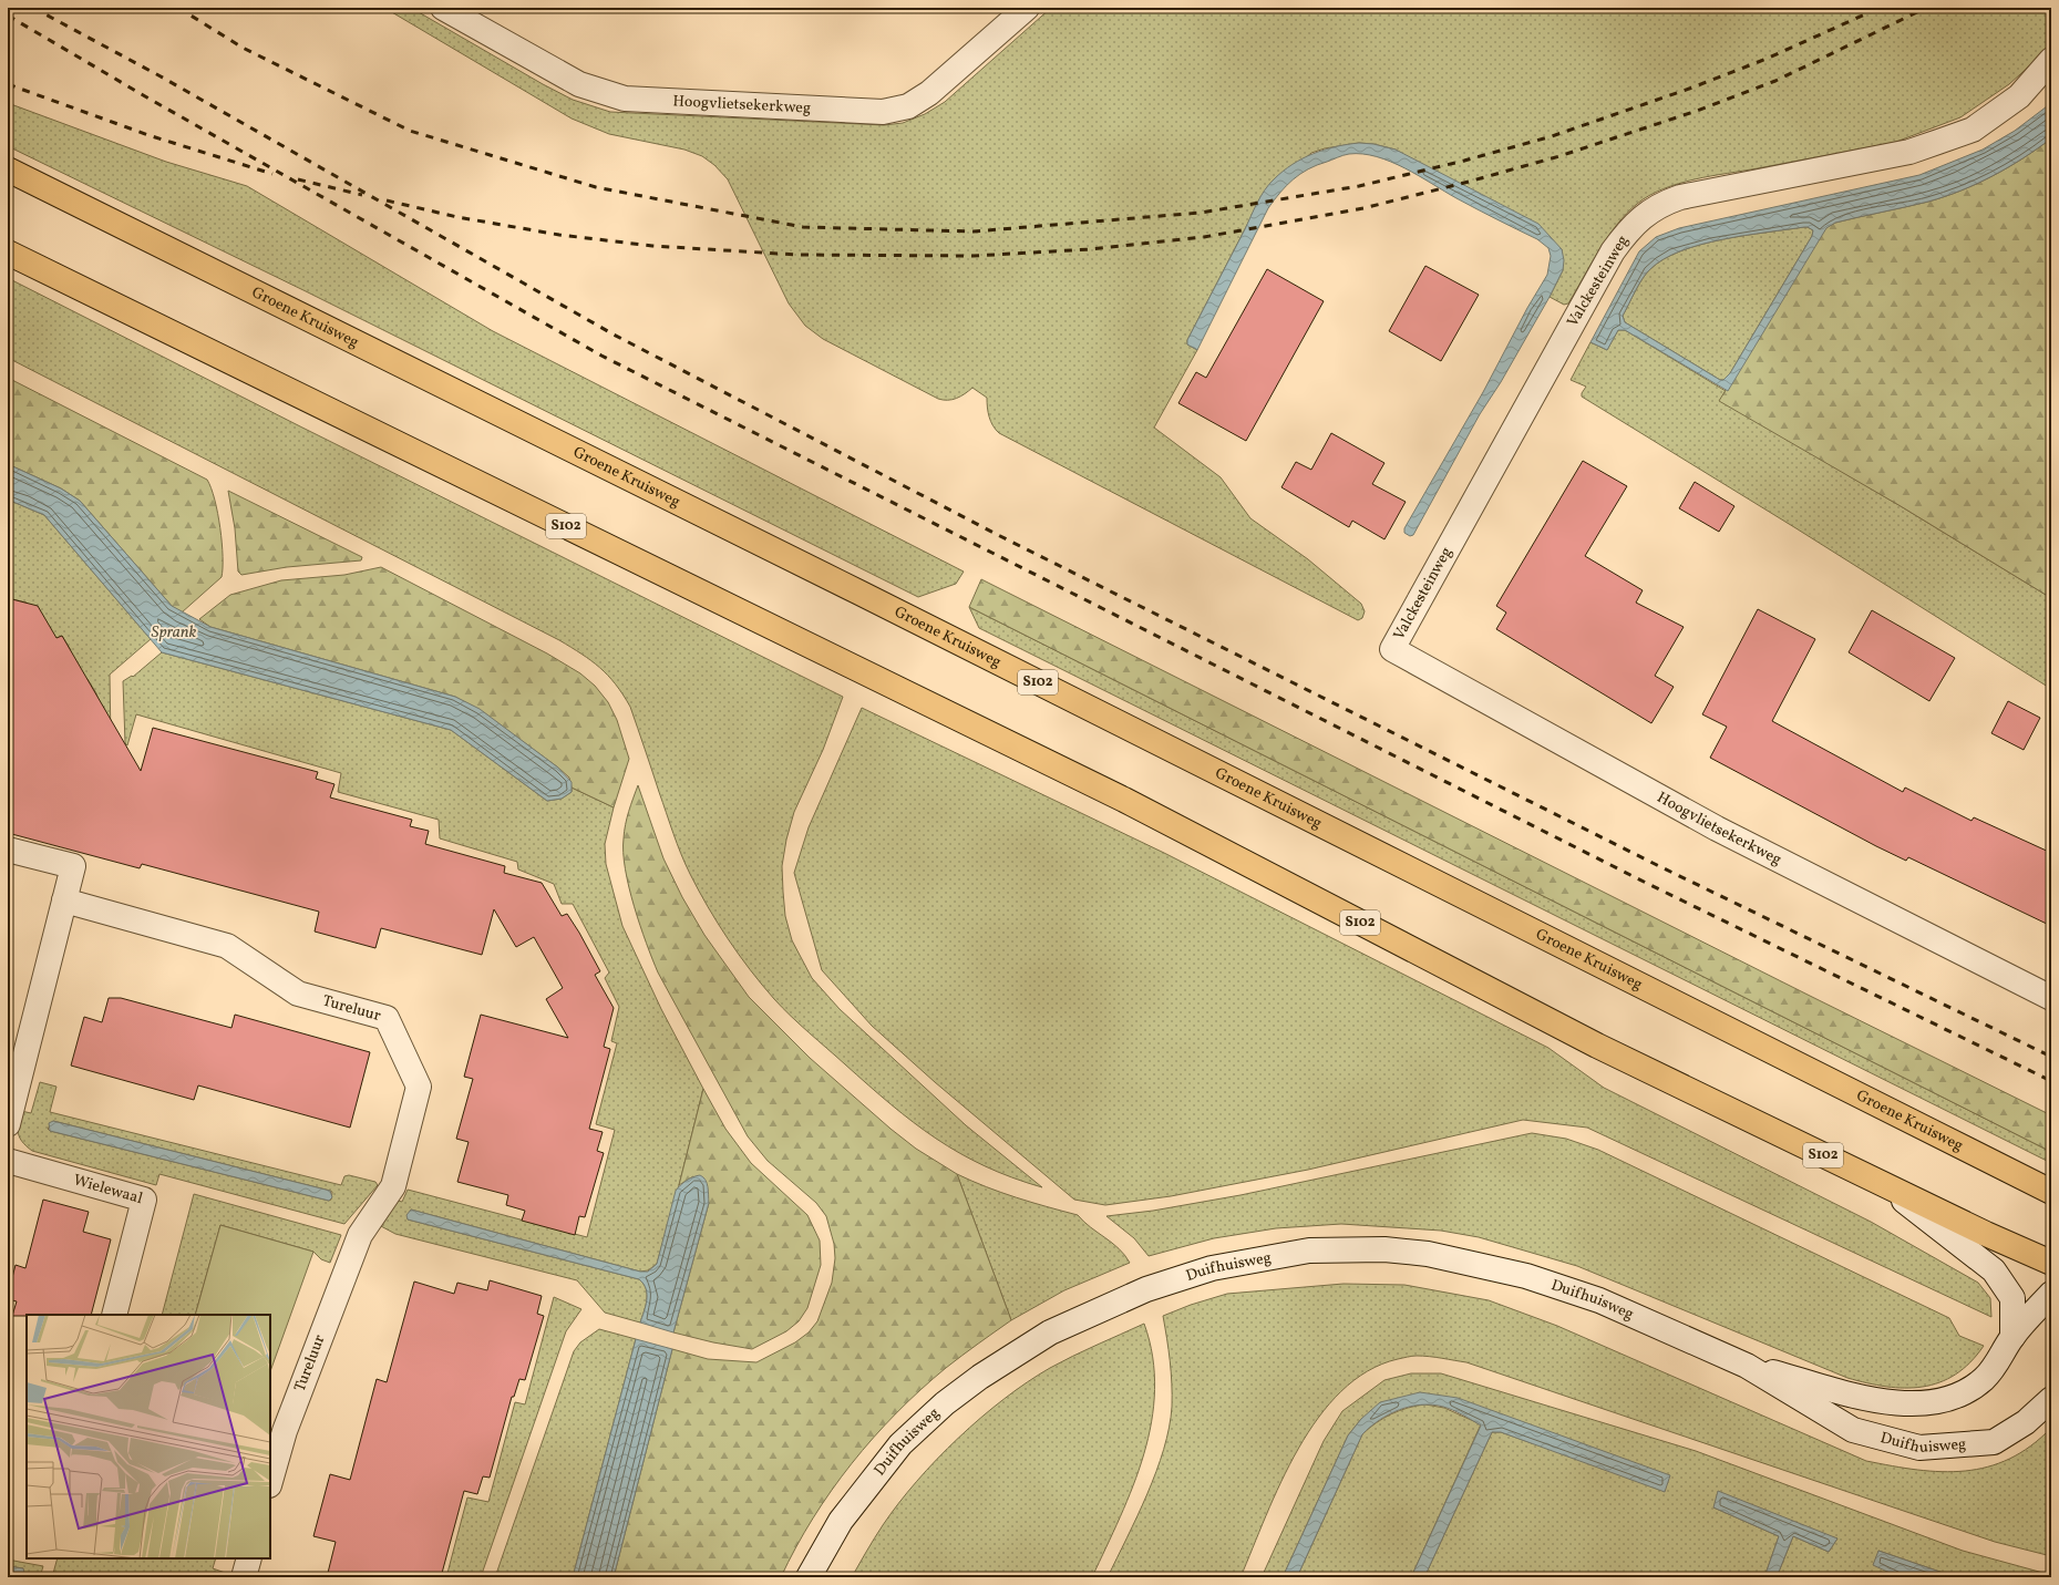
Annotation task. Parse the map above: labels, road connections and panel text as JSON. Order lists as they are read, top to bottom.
{
  "streets": {
    "main road": ["Groene Kruisweg", "S102"],
    "street": [
      "Hoogvlietsekerkweg",
      "Valckesteinweg",
      "Tureluur",
      "Wielewaal",
      "Duifhuisweg"
    ]
  },
  "crossings": [
    ["Hoogvlietsekerkweg", "Valckesteinweg"]
  ],
  "water": ["Sprank"]
}
